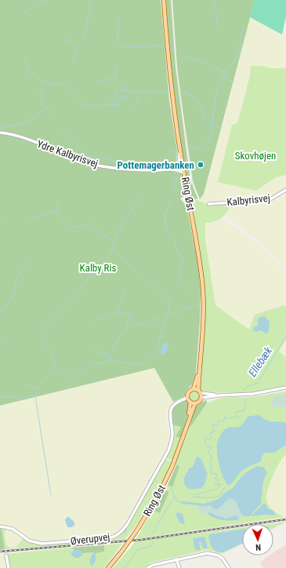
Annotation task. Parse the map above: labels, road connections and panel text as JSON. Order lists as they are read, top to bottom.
{
  "streets": {
    "main road": ["Ring Øst"],
    "street": ["Ydre Kalbyrisvej", "Kalbyrisvej", "Øverupvej"]
  },
  "crossings": [
    ["Ydre Kalbyrisvej", "Ring Øst"],
    ["Ring Øst", "Øverupvej"]
  ],
  "water": ["Ellebæk"],
  "parks": ["Skovhøjen", "Kalby Ris"],
  "places": ["Pottemagerbanken"],
  "north": "bottom"
}
